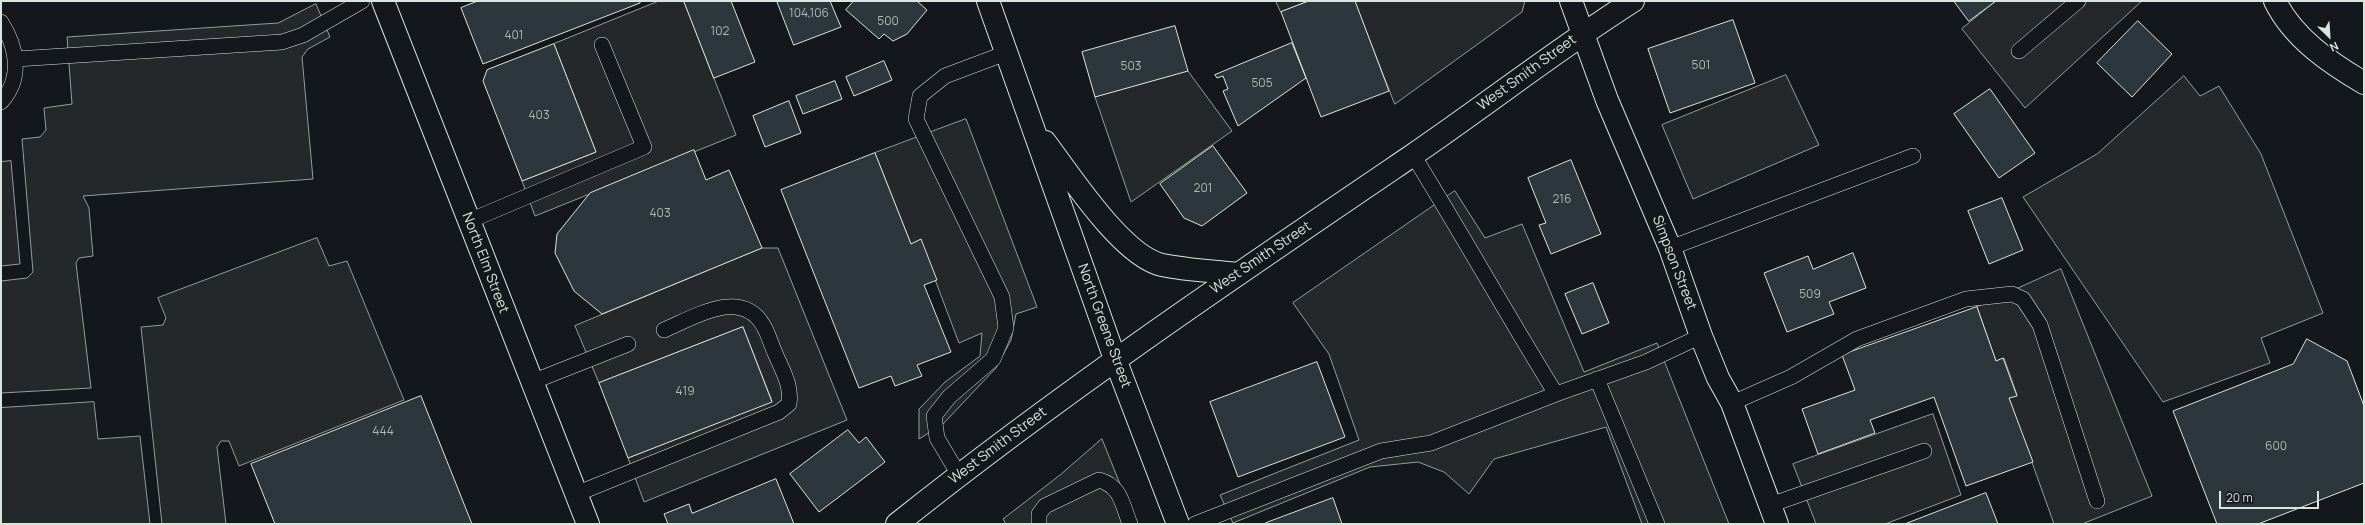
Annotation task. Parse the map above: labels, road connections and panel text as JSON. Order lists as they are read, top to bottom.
{
  "streets": {
    "main road": [
      "West Smith Street",
      "North Elm Street",
      "Simpson Street",
      "North Greene Street"
    ]
  },
  "crossings": [
    ["West Smith Street", "Simpson Street"],
    ["West Smith Street", "North Greene Street"]
  ],
  "house_numbers": [
    "104,106",
    "500",
    "102",
    "401",
    "501",
    "503",
    "505",
    "403",
    "201",
    "216",
    "403",
    "509",
    "419",
    "444",
    "600"
  ],
  "scale_bar": "20 m",
  "north": "bottom right"
}
